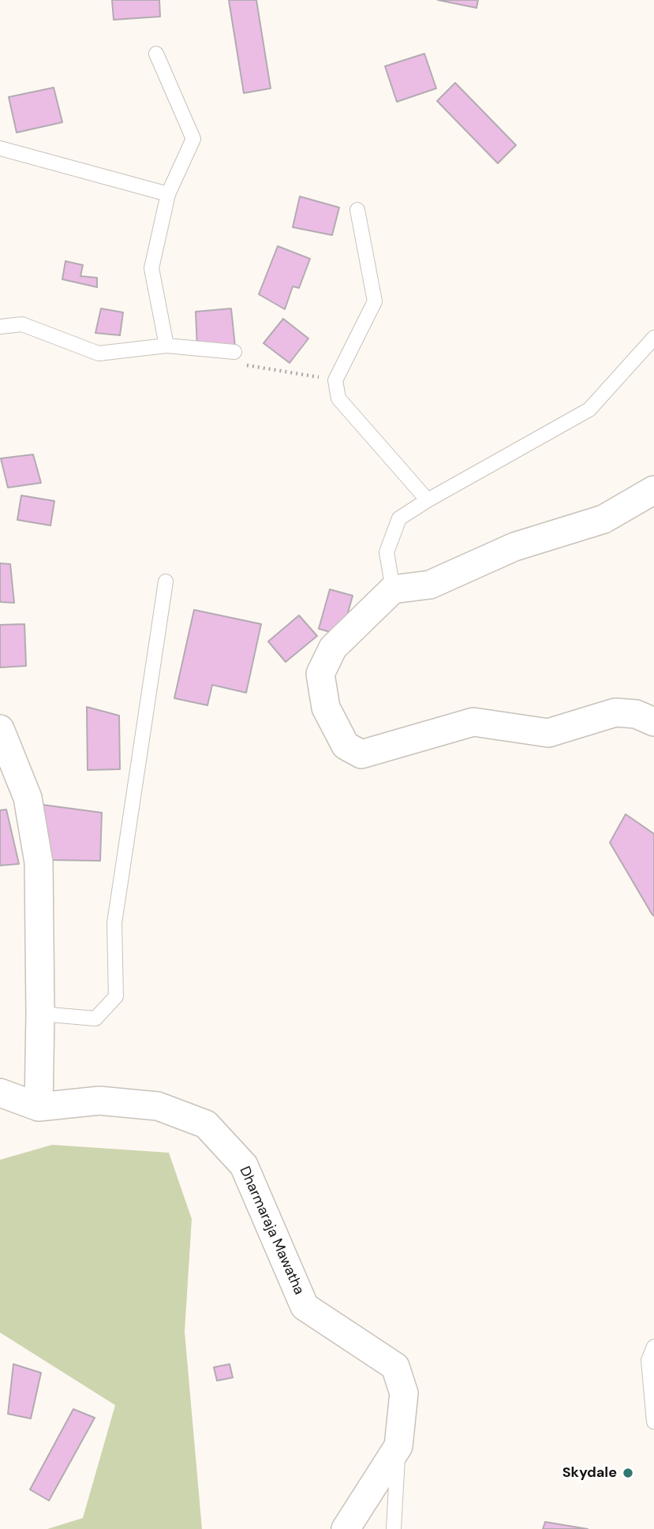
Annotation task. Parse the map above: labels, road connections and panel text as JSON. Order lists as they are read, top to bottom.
{
  "streets": {
    "street": ["Dharmaraja Mawatha"]
  },
  "places": ["Skydale"]
}
